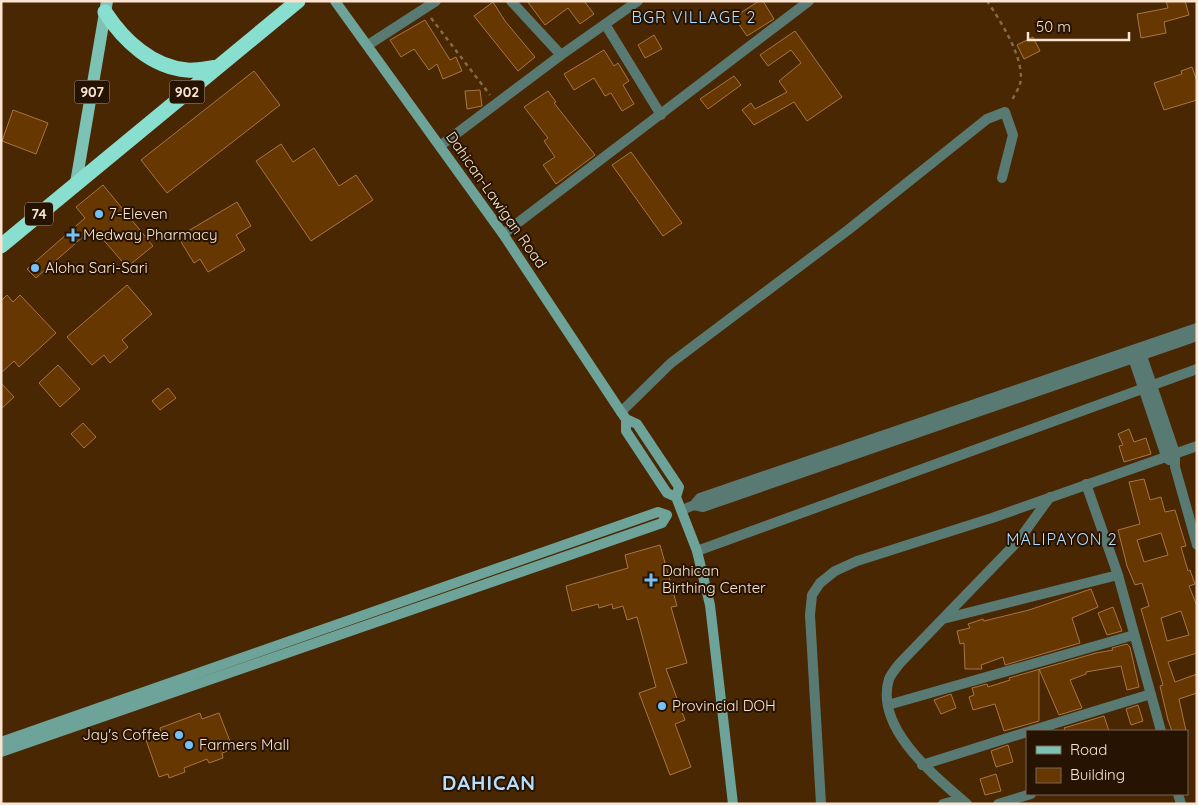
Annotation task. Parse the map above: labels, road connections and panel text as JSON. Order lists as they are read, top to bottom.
{
  "streets": {
    "highway": ["902", "74"],
    "main road": ["907", "Dahican-Lawigan Road"]
  },
  "crossings": [
    ["907", "902"],
    ["907", "74"],
    ["902", "74"]
  ],
  "districts": ["BGR VILLAGE 2", "MALIPAYON 2", "DAHICAN"],
  "places": {
    "other": [
      "7-Eleven",
      "Aloha Sari-Sari",
      "Provincial DOH",
      "Jay's Coffee",
      "Farmers Mall"
    ],
    "health": ["Medway Pharmacy", "Dahican Birthing Center"]
  },
  "legend": ["Road", "Building"],
  "scale_bar": "50 m"
}
